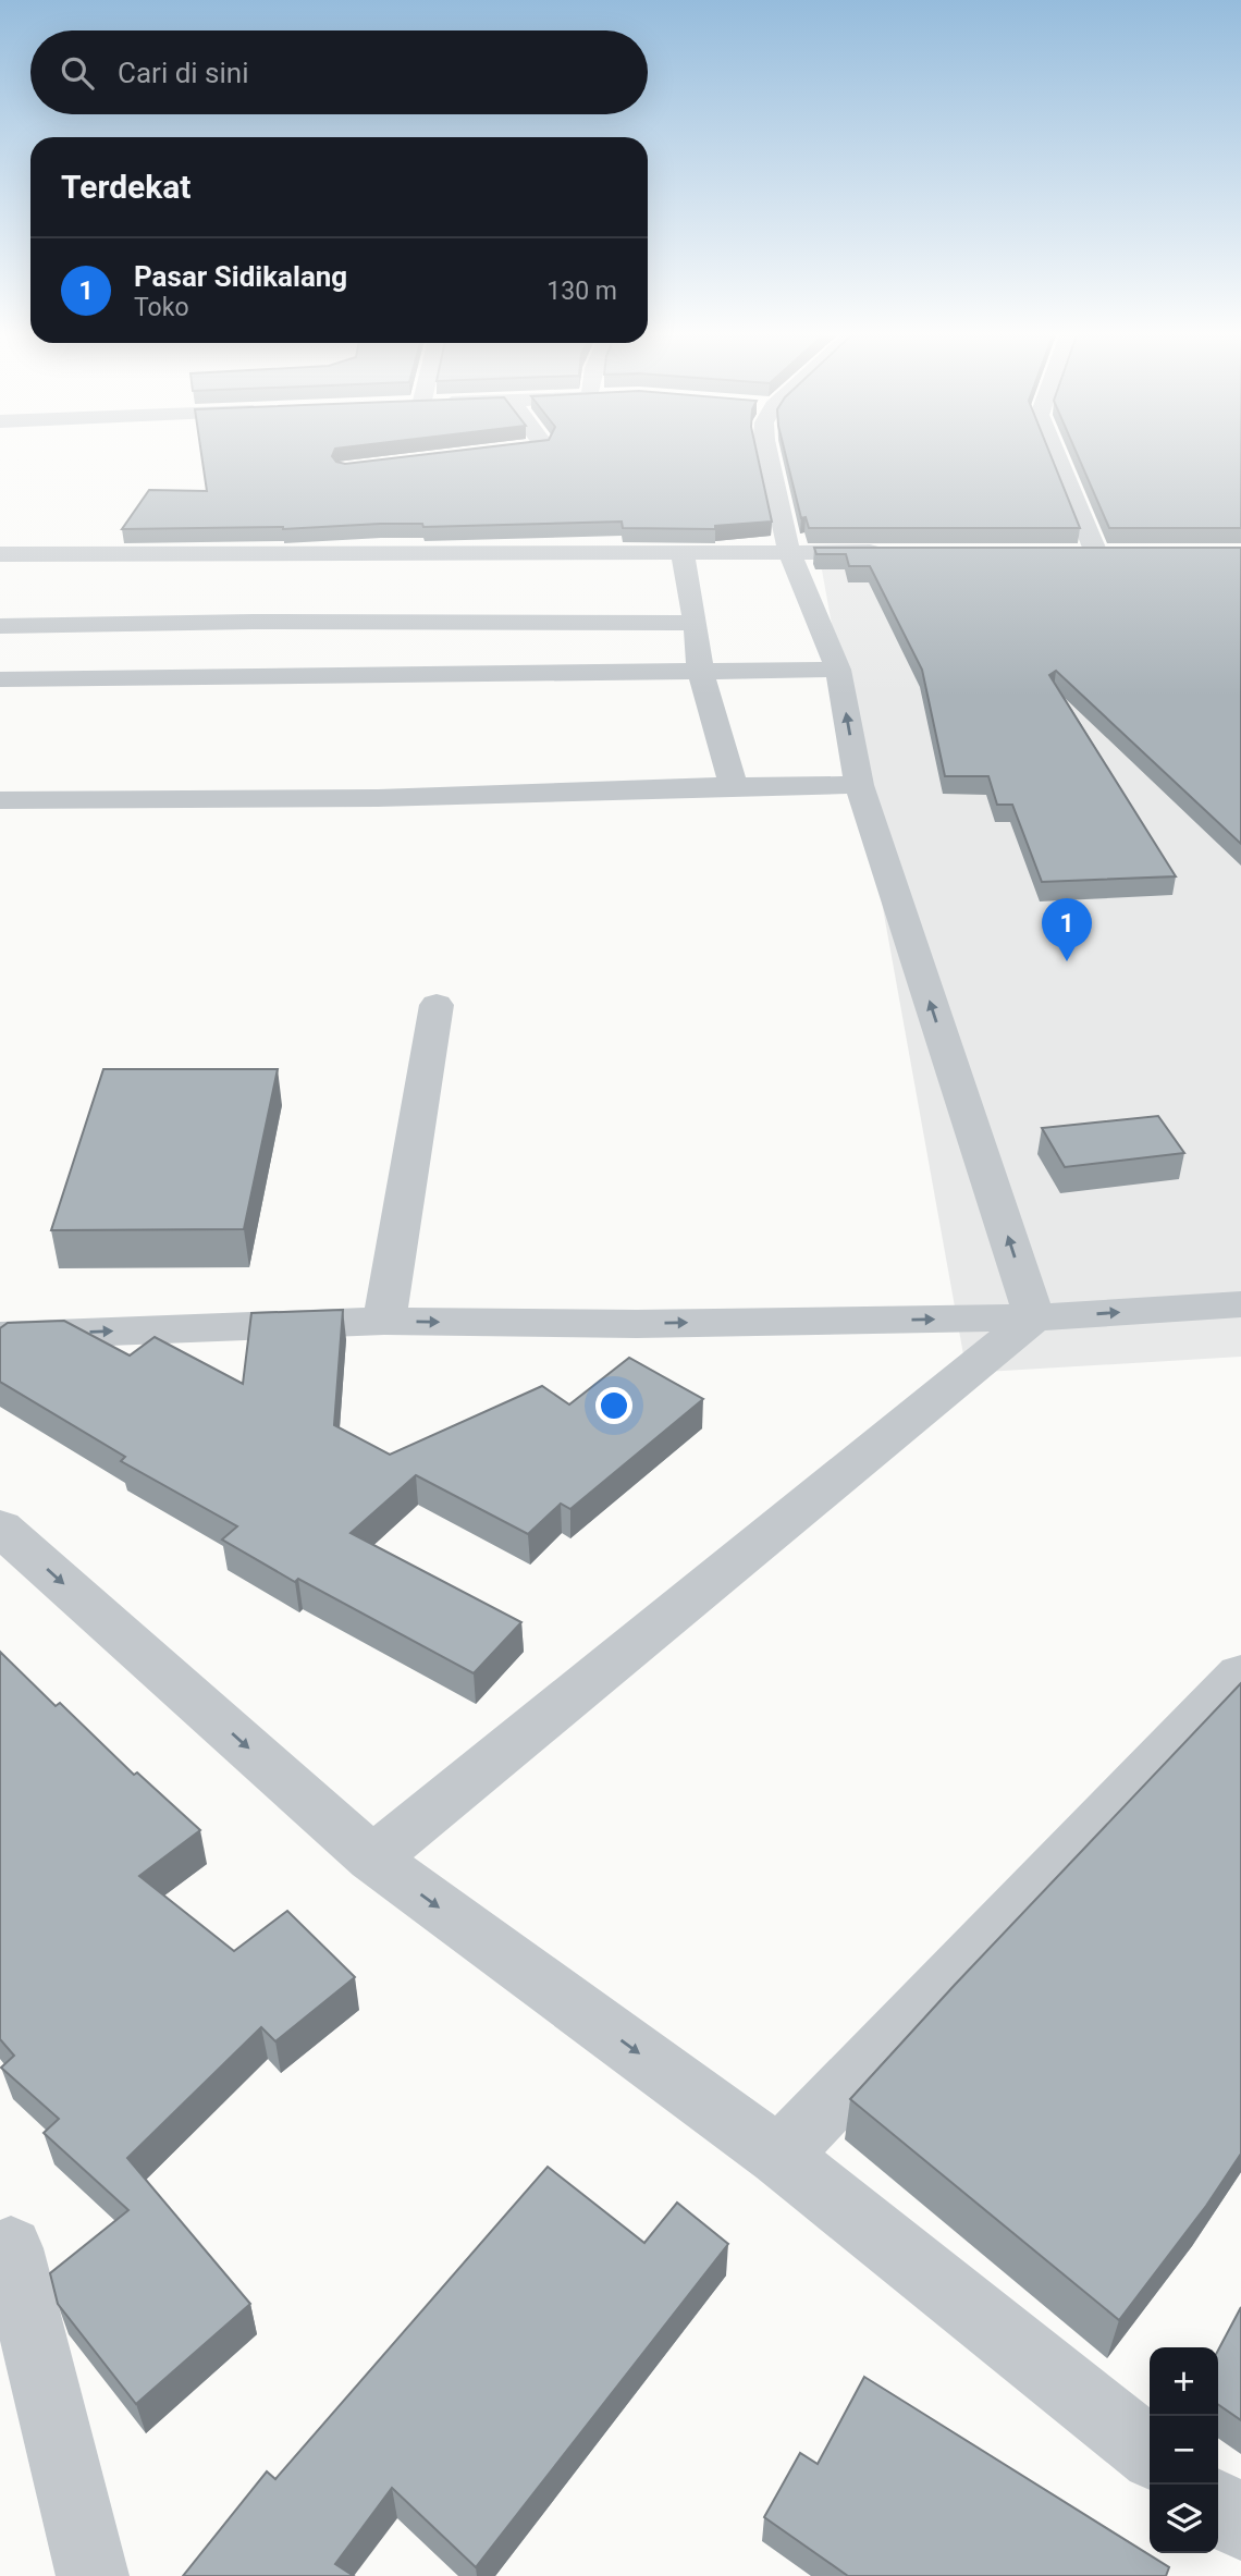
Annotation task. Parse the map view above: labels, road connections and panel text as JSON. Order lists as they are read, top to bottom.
{
  "page": {
    "search": "Cari di sini",
    "heading": "Terdekat",
    "list": [
      {
        "mark": "1",
        "name": "Pasar Sidikalang",
        "note": "Toko",
        "value": "130 m"
      }
    ],
    "pins": "1",
    "map_buttons": ["+", "−"]
  }
}
